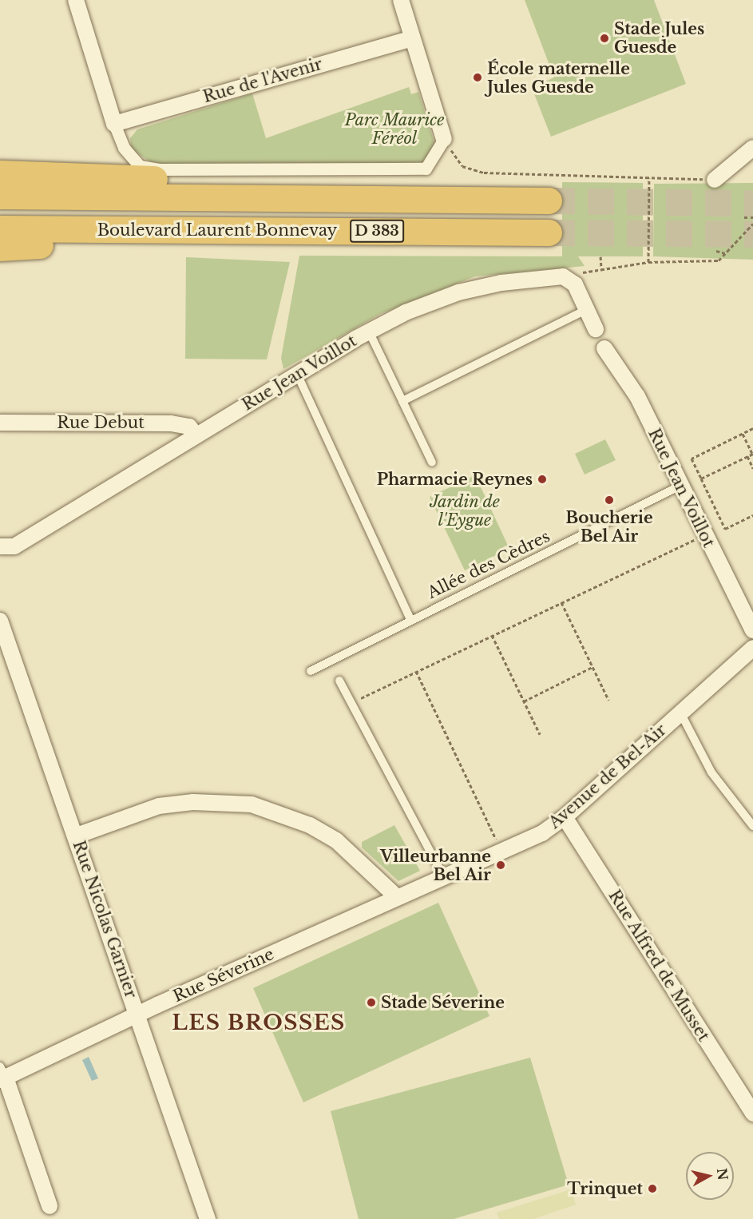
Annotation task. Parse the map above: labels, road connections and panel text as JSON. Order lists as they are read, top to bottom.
{
  "streets": {
    "highway": ["Boulevard Laurent Bonnevay", "D 383"],
    "street": [
      "Rue de l'Avenir",
      "Rue Jean Voillot",
      "Rue Debut",
      "Avenue de Bel-Air",
      "Rue Nicolas Garnier",
      "Rue Alfred de Musset",
      "Rue Séverine"
    ],
    "lane": ["Allée des Cèdres"]
  },
  "crossings": [
    ["Rue Jean Voillot", "Rue Debut"],
    ["Rue Jean Voillot", "Allée des Cèdres"],
    ["Avenue de Bel-Air", "Rue Alfred de Musset"],
    ["Avenue de Bel-Air", "Rue Séverine"],
    ["Rue Nicolas Garnier", "Rue Séverine"]
  ],
  "districts": ["LES BROSSES"],
  "parks": ["Parc Maurice Féréol", "Jardin de l'Eygue"],
  "places": [
    "Stade Jules Guesde",
    "École maternelle Jules Guesde",
    "Pharmacie Reynes",
    "Boucherie Bel Air",
    "Villeurbanne Bel Air",
    "Stade Séverine",
    "Trinquet"
  ],
  "north": "right"
}
